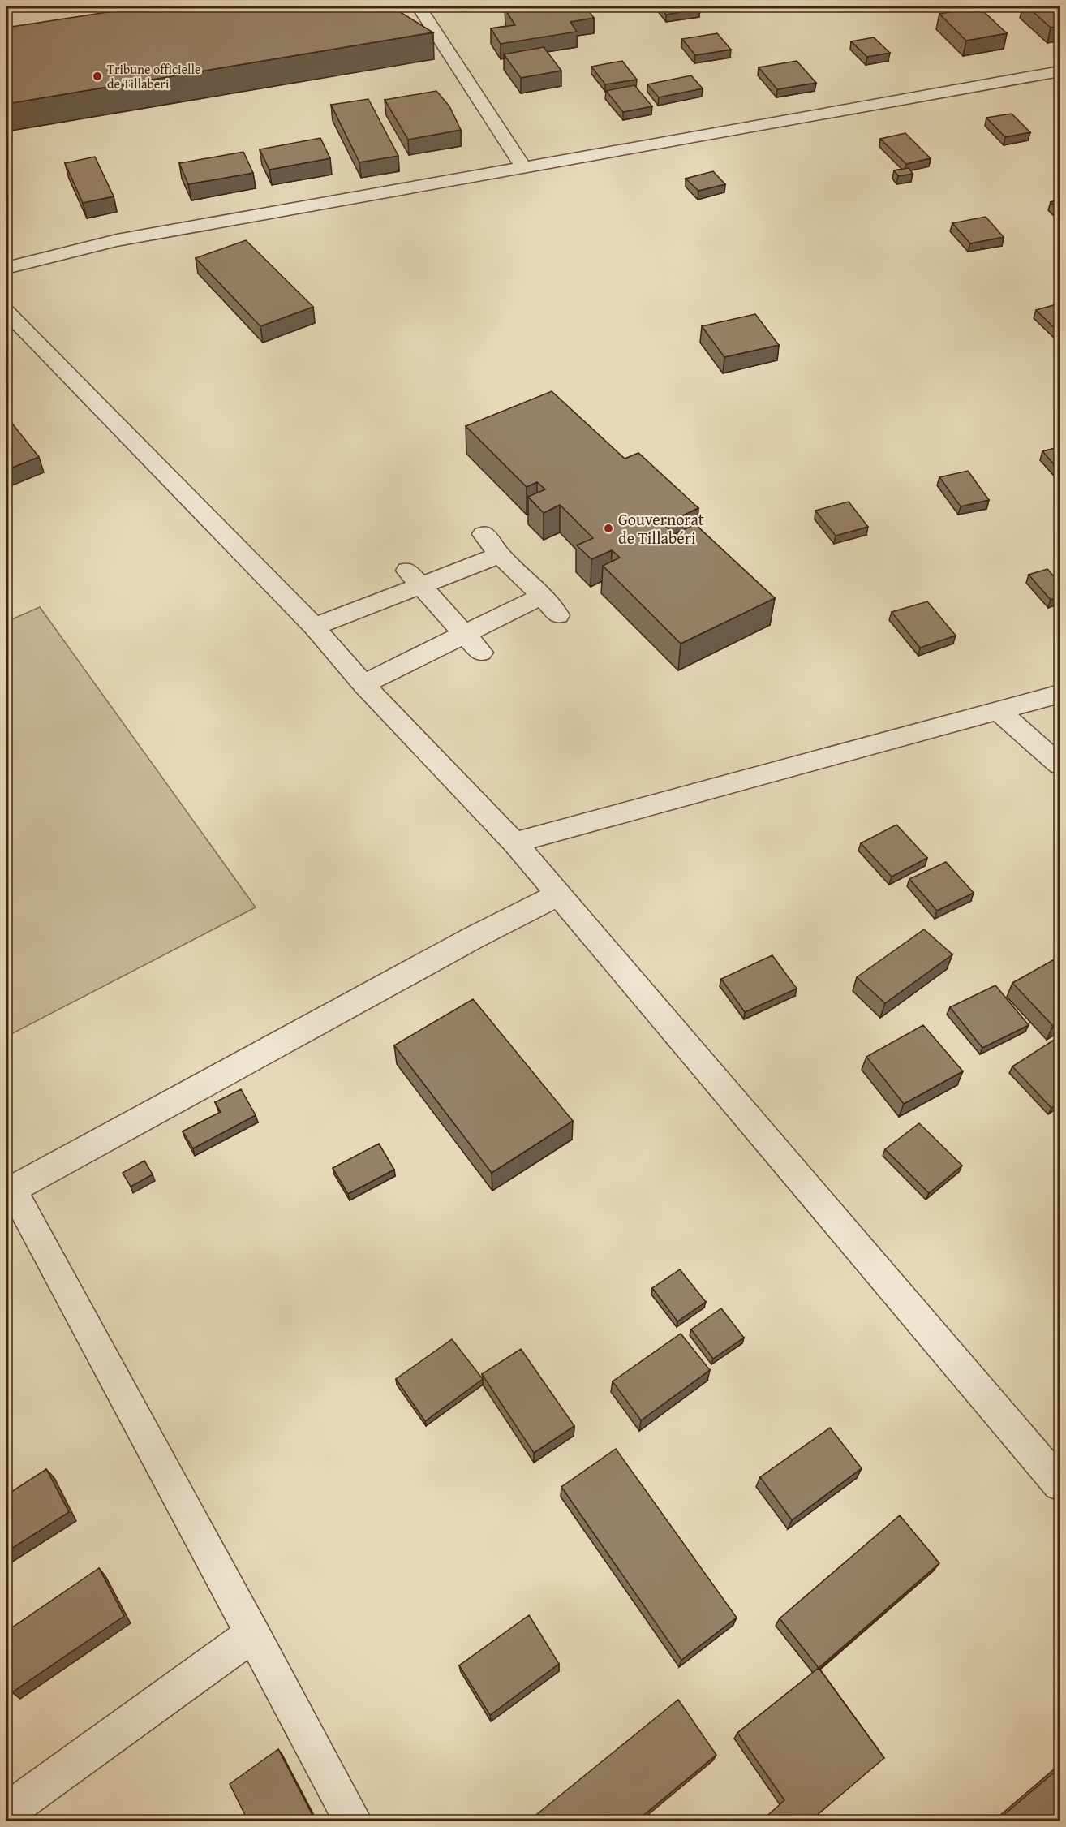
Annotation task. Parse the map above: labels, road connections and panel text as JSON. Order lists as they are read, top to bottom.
{
  "places": ["Tribune officielle de Tillaberi", "Gouvernorat de Tillabéri"]
}
